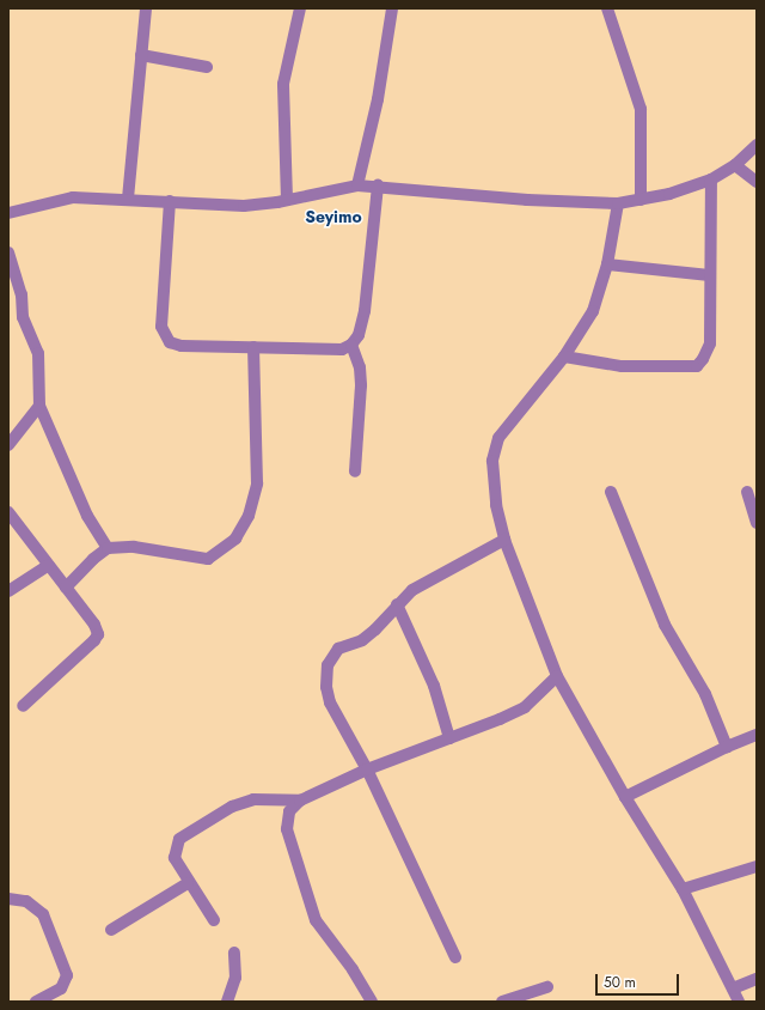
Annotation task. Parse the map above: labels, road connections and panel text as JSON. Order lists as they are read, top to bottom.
{
  "districts": ["Seyimo"],
  "scale_bar": "50 m"
}
